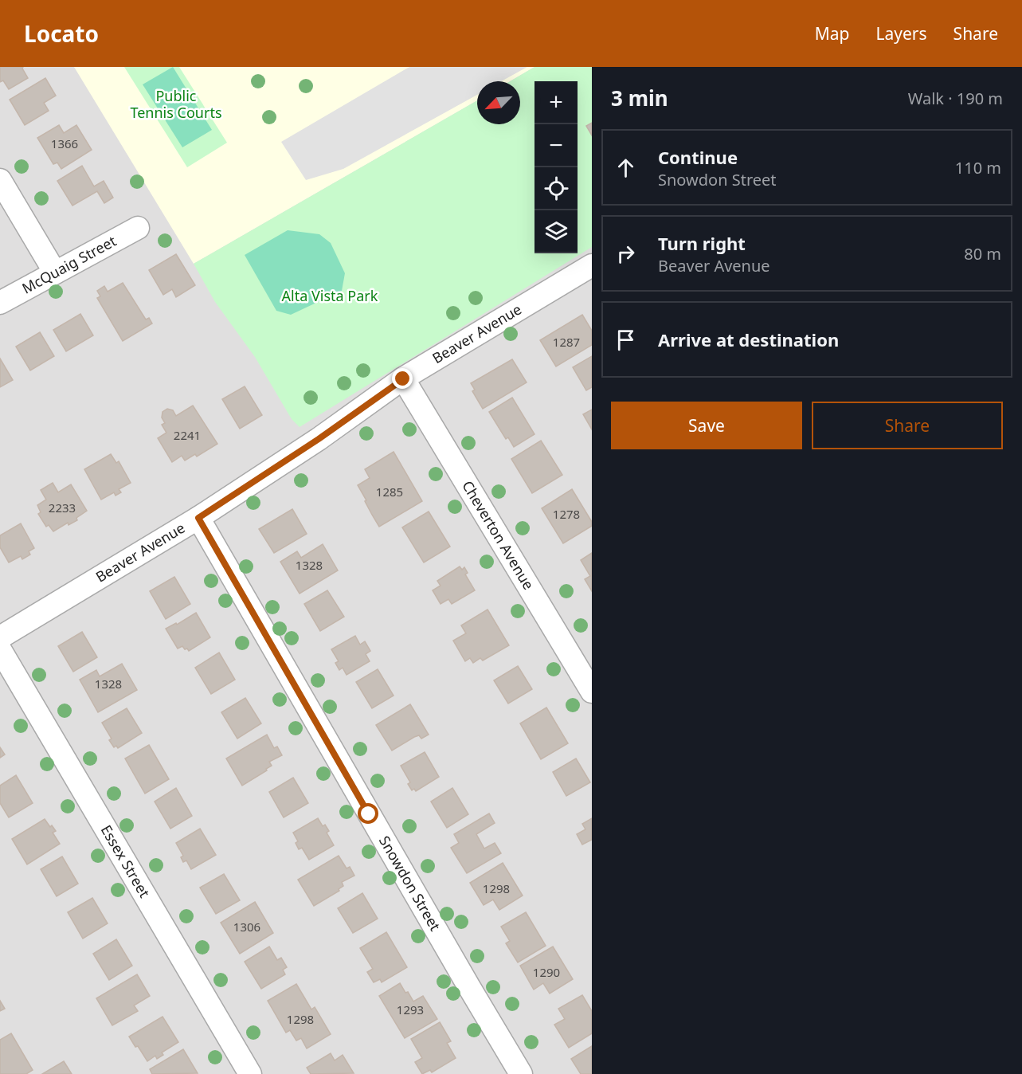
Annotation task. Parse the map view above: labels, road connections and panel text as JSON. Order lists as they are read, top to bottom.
{
  "streets": {
    "street": [
      "McQuaig Street",
      "Beaver Avenue",
      "Cheverton Avenue",
      "Essex Street",
      "Snowdon Street"
    ]
  },
  "crossings": [
    ["Beaver Avenue", "Cheverton Avenue"],
    ["Beaver Avenue", "Snowdon Street"]
  ],
  "parks": ["Public Tennis Courts", "Alta Vista Park"],
  "house_numbers": [
    "1366",
    "1287",
    "2241",
    "1285",
    "2233",
    "1278",
    "1328",
    "1328",
    "1298",
    "1306",
    "1290",
    "1293",
    "1298"
  ],
  "north": "bottom left",
  "page": {
    "header": "Locato",
    "nav": ["Map", "Layers", "Share"],
    "heading": ["3 min", "Walk · 190 m"],
    "map_buttons": ["+", "−"],
    "list": [
      ["Continue", "Snowdon Street", "110 m"],
      ["Turn right", "Beaver Avenue", "80 m"],
      "Arrive at destination"
    ],
    "buttons": ["Save", "Share"]
  }
}
